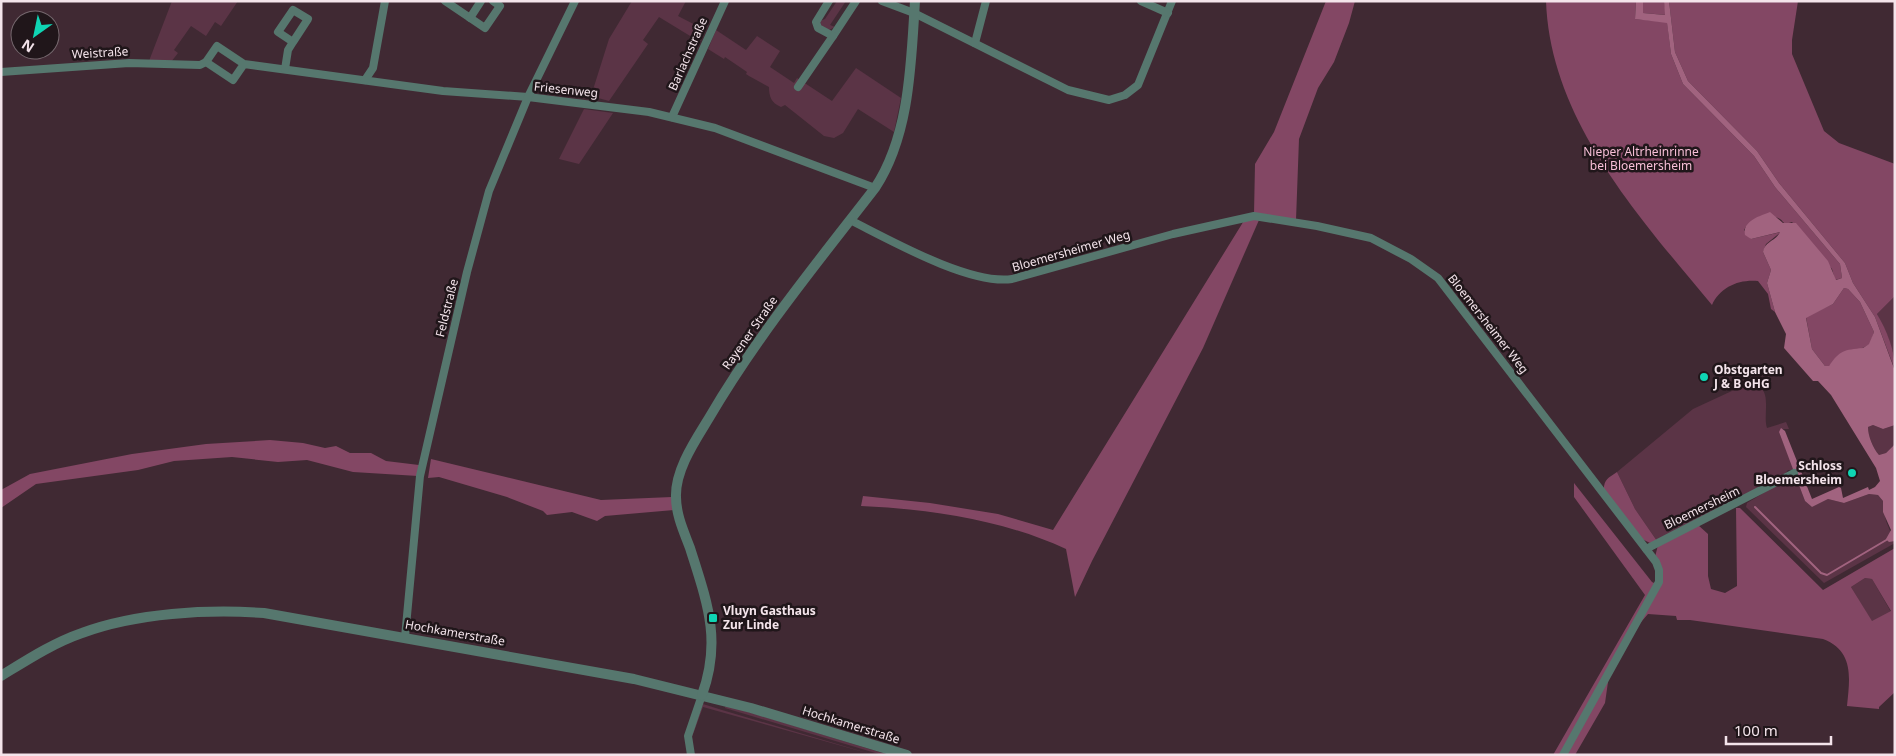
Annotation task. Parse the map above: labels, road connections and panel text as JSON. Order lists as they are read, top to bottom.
{
  "streets": {
    "street": [
      "Weistraße",
      "Barlachstraße",
      "Friesenweg",
      "Bloemersheimer Weg",
      "Feldstraße",
      "Rayener Straße",
      "Bloemersheim",
      "Hochkamerstraße"
    ]
  },
  "crossings": [
    ["Weistraße", "Friesenweg"],
    ["Barlachstraße", "Friesenweg"],
    ["Friesenweg", "Feldstraße"],
    ["Friesenweg", "Rayener Straße"],
    ["Bloemersheimer Weg", "Rayener Straße"],
    ["Bloemersheimer Weg", "Bloemersheim"],
    ["Feldstraße", "Hochkamerstraße"],
    ["Rayener Straße", "Hochkamerstraße"]
  ],
  "parks": ["Nieper Altrheinrinne bei Bloemersheim"],
  "places": {
    "other": ["Obstgarten J & B oHG", "Schloss Bloemersheim"],
    "transit": ["Vluyn Gasthaus Zur Linde"]
  },
  "scale_bar": "100 m",
  "north": "bottom left"
}
